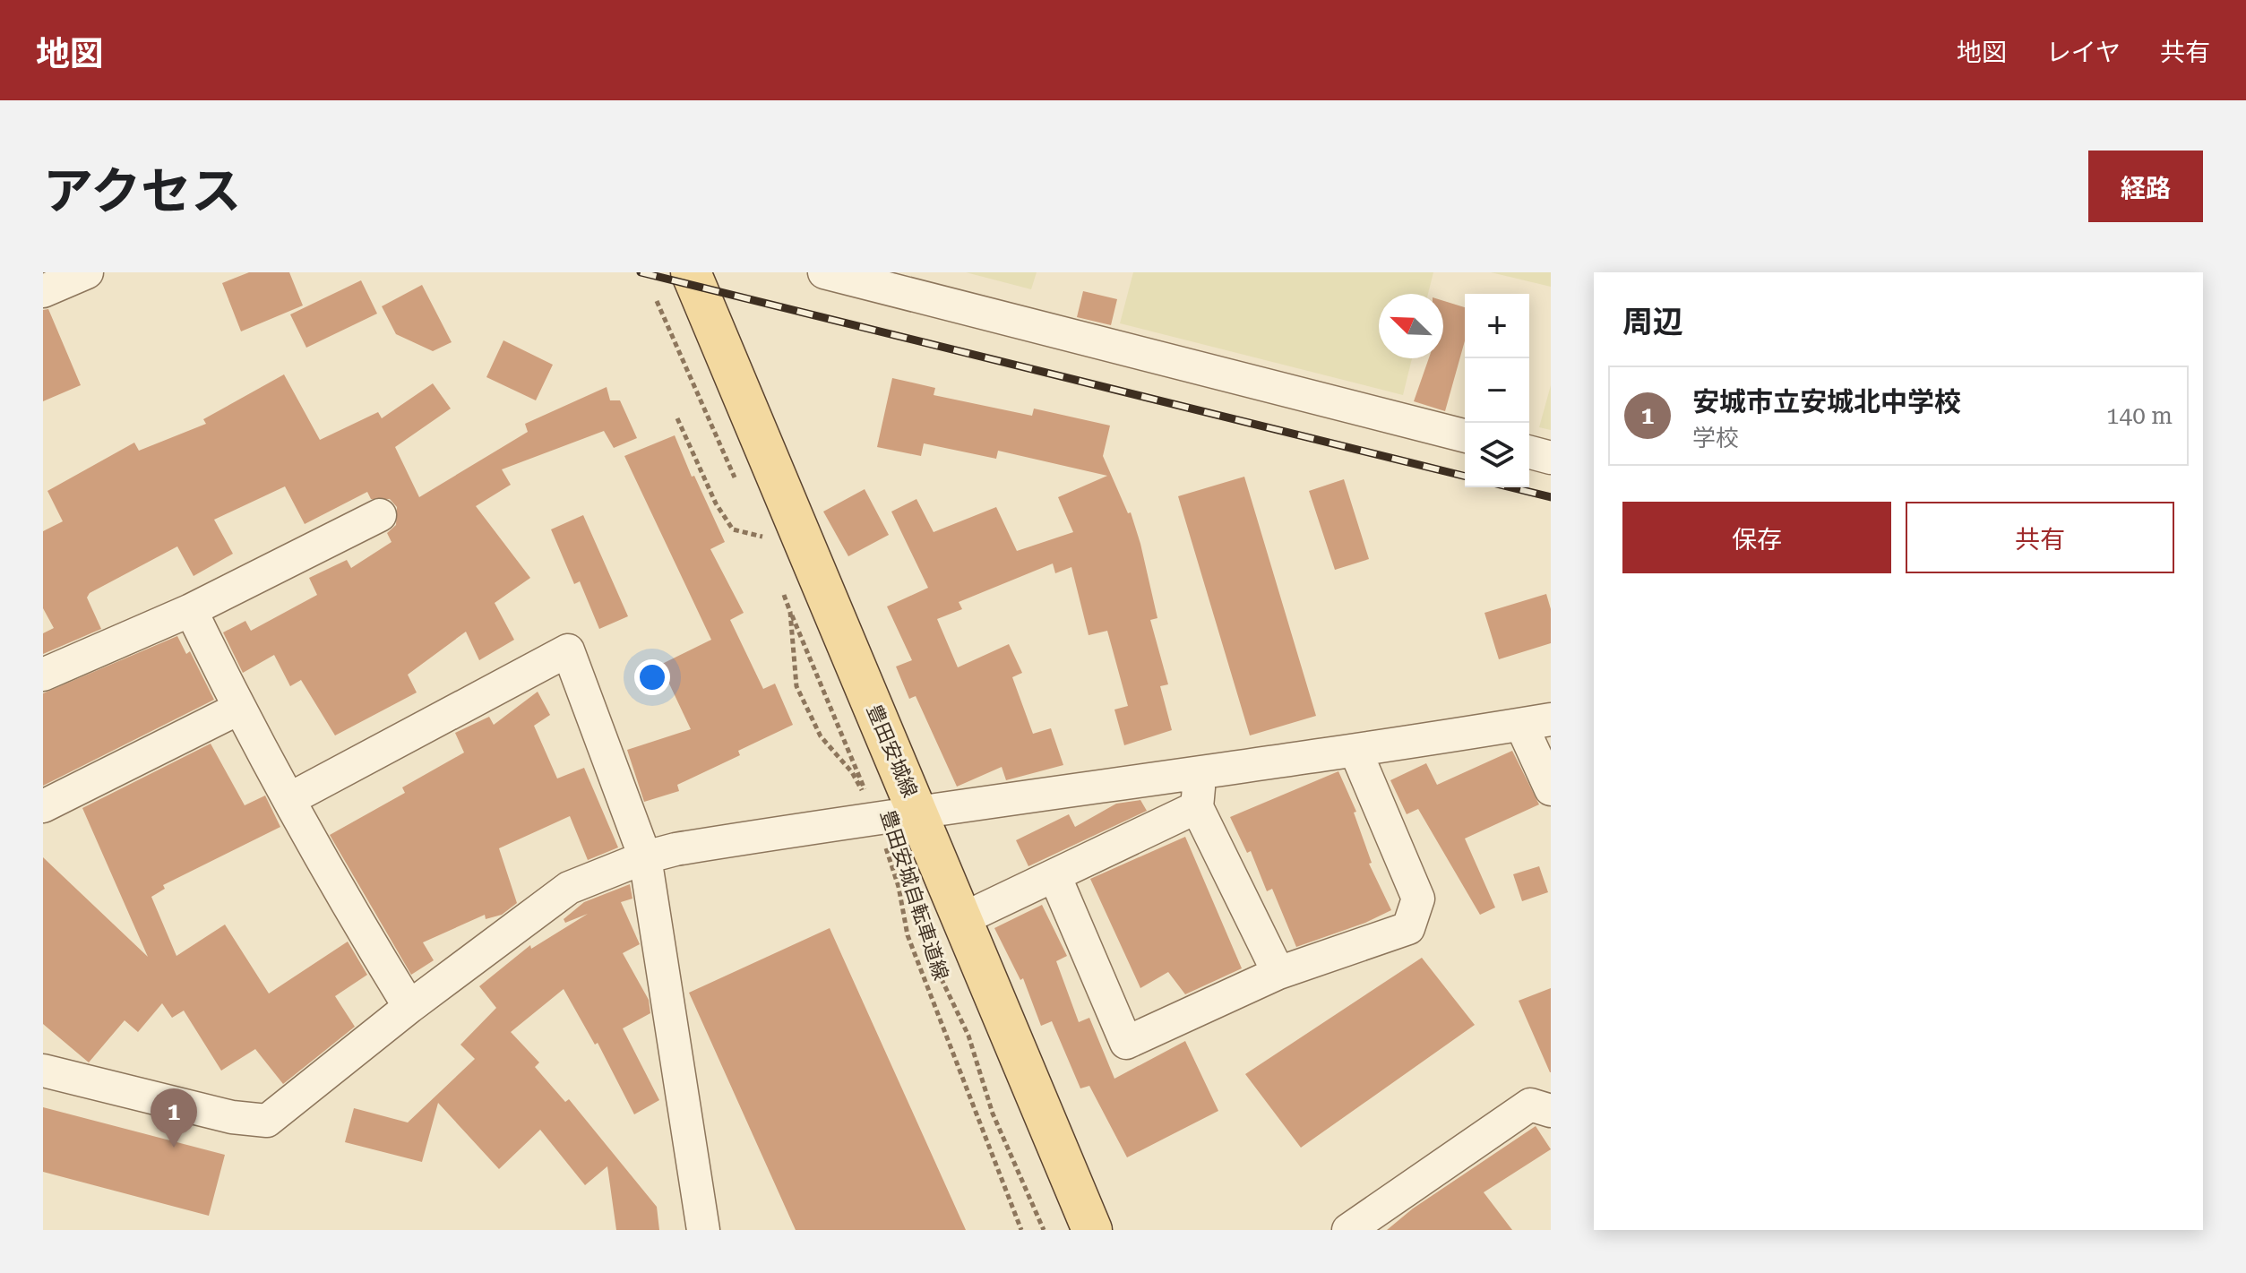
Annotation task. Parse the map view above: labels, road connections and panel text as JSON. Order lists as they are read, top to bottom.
{
  "streets": {
    "main road": ["豊田安城線"],
    "path": ["豊田安城自転車道線"]
  },
  "north": "top left",
  "page": {
    "header": "地図",
    "nav": ["地図", "レイヤ", "共有"],
    "title": "アクセス",
    "buttons": [
      "経路",
      ["保存", "共有"]
    ],
    "heading": "周辺",
    "map_buttons": ["+", "−"],
    "list": [
      {
        "mark": "1",
        "name": "安城市立安城北中学校",
        "note": "学校",
        "value": "140 m"
      }
    ],
    "pins": "1"
  }
}
